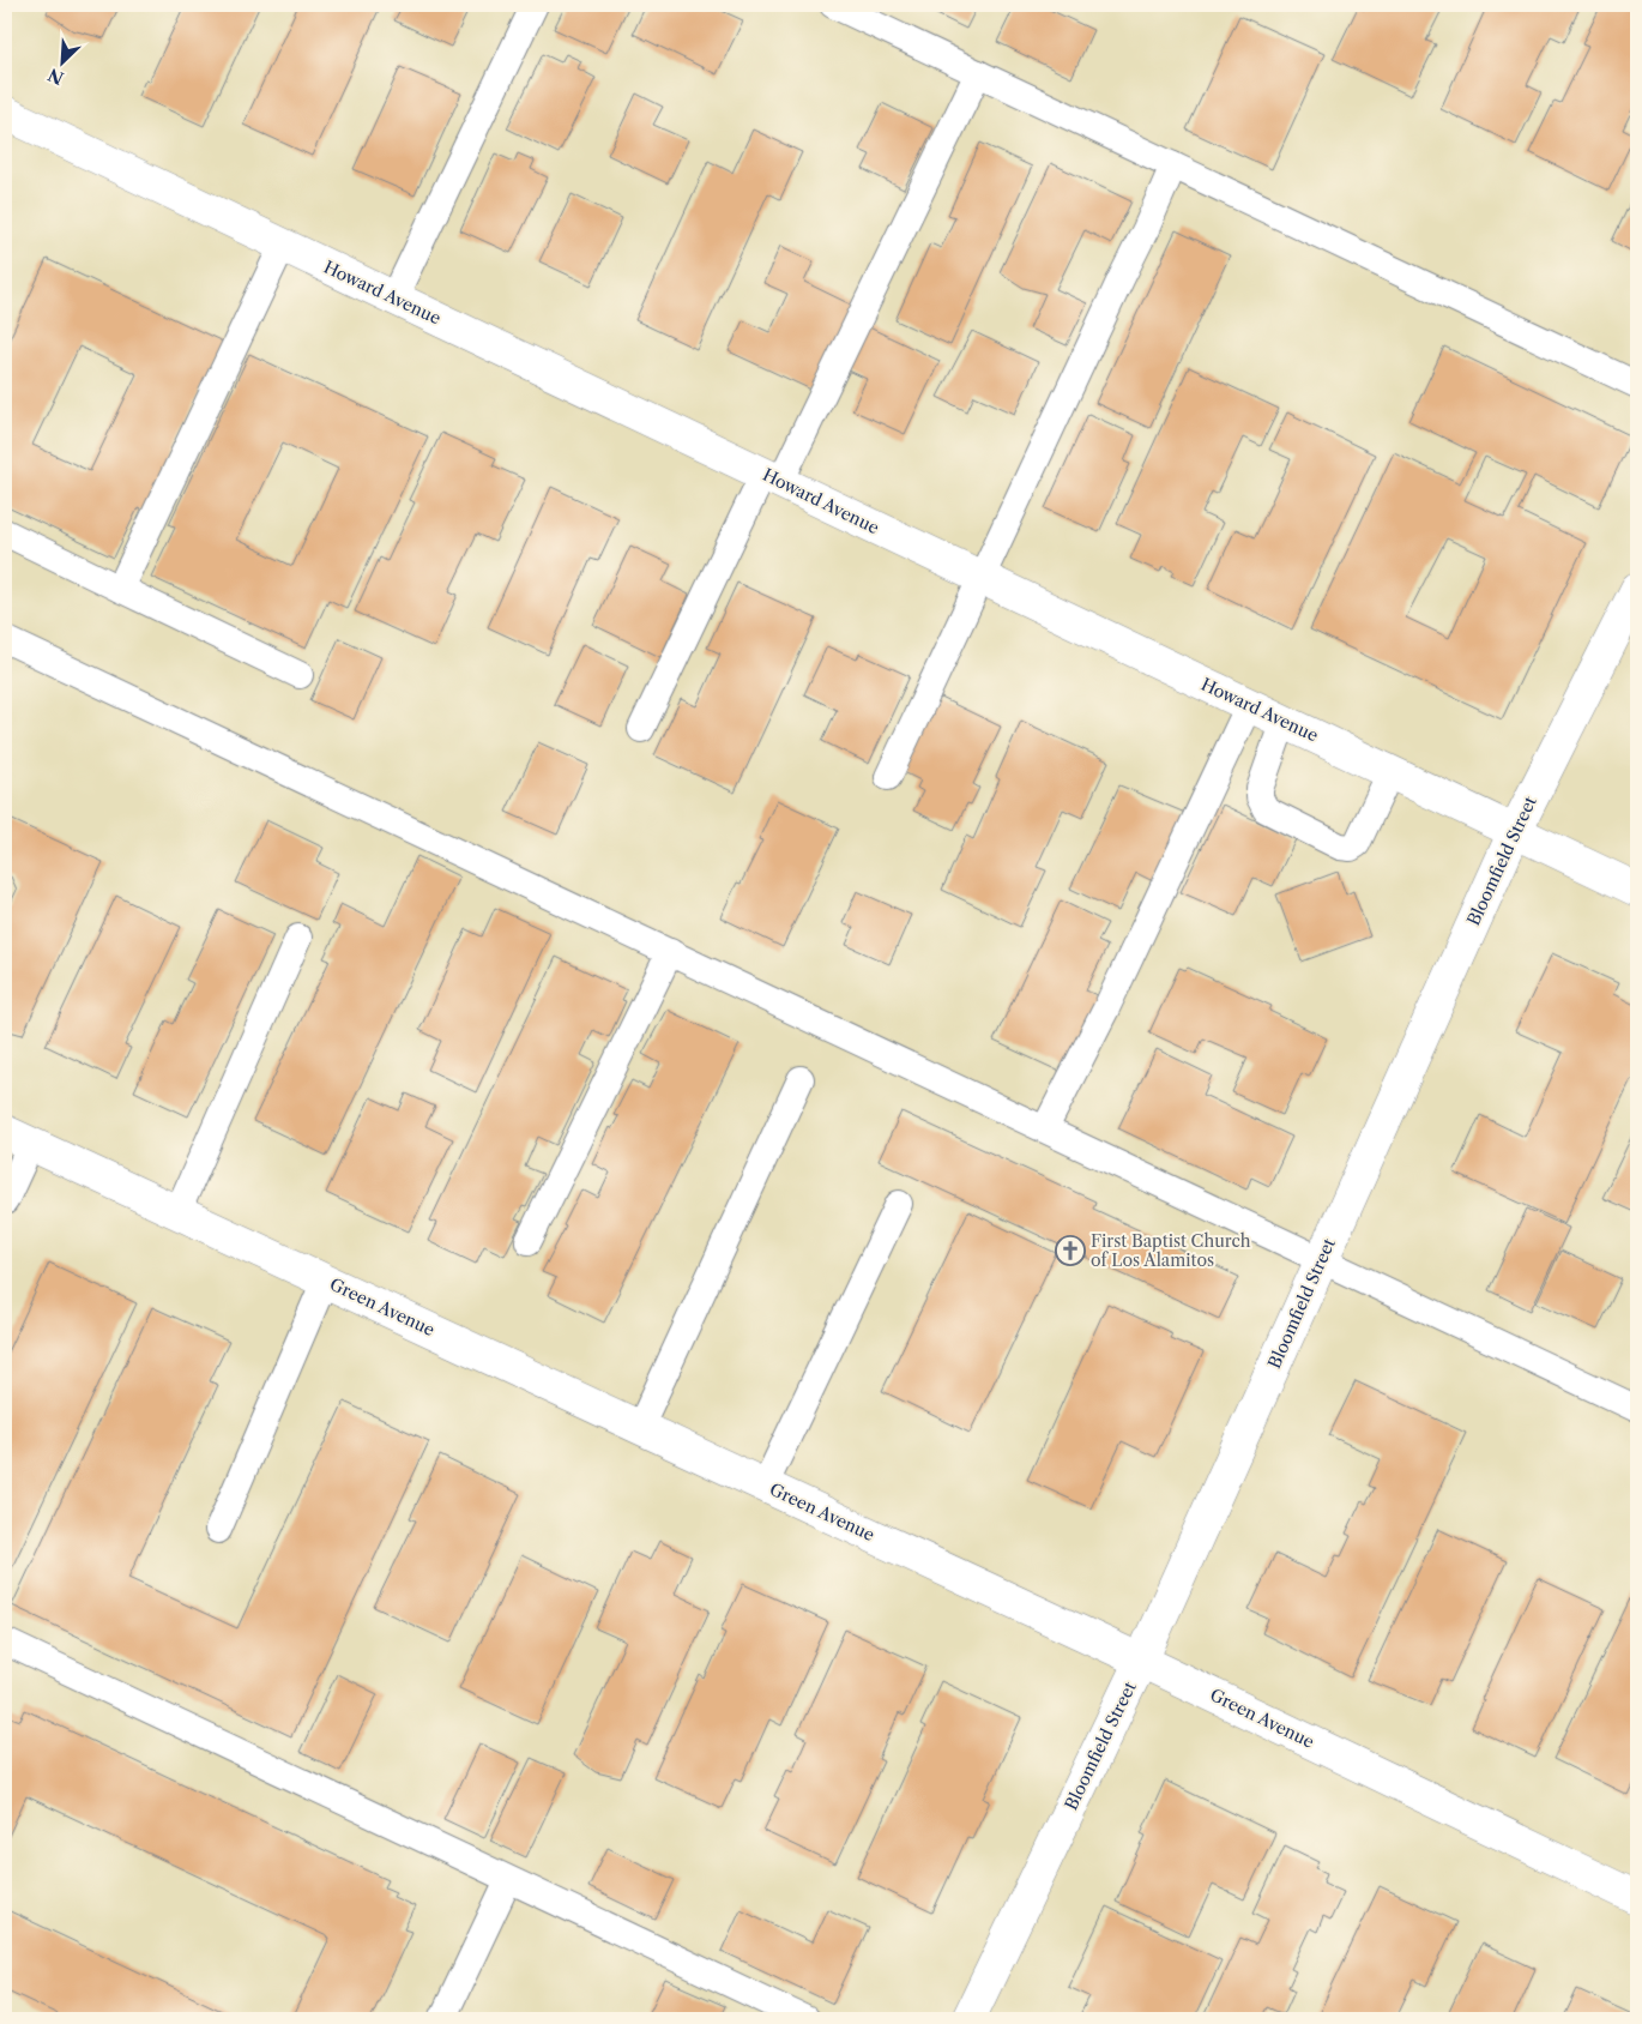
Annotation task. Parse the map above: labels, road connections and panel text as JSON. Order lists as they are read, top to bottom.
{
  "streets": {
    "street": ["Howard Avenue", "Bloomfield Street", "Green Avenue"]
  },
  "crossings": [
    ["Howard Avenue", "Bloomfield Street"],
    ["Bloomfield Street", "Green Avenue"]
  ],
  "places": {
    "church": ["First Baptist Church of Los Alamitos"]
  },
  "north": "bottom left"
}
